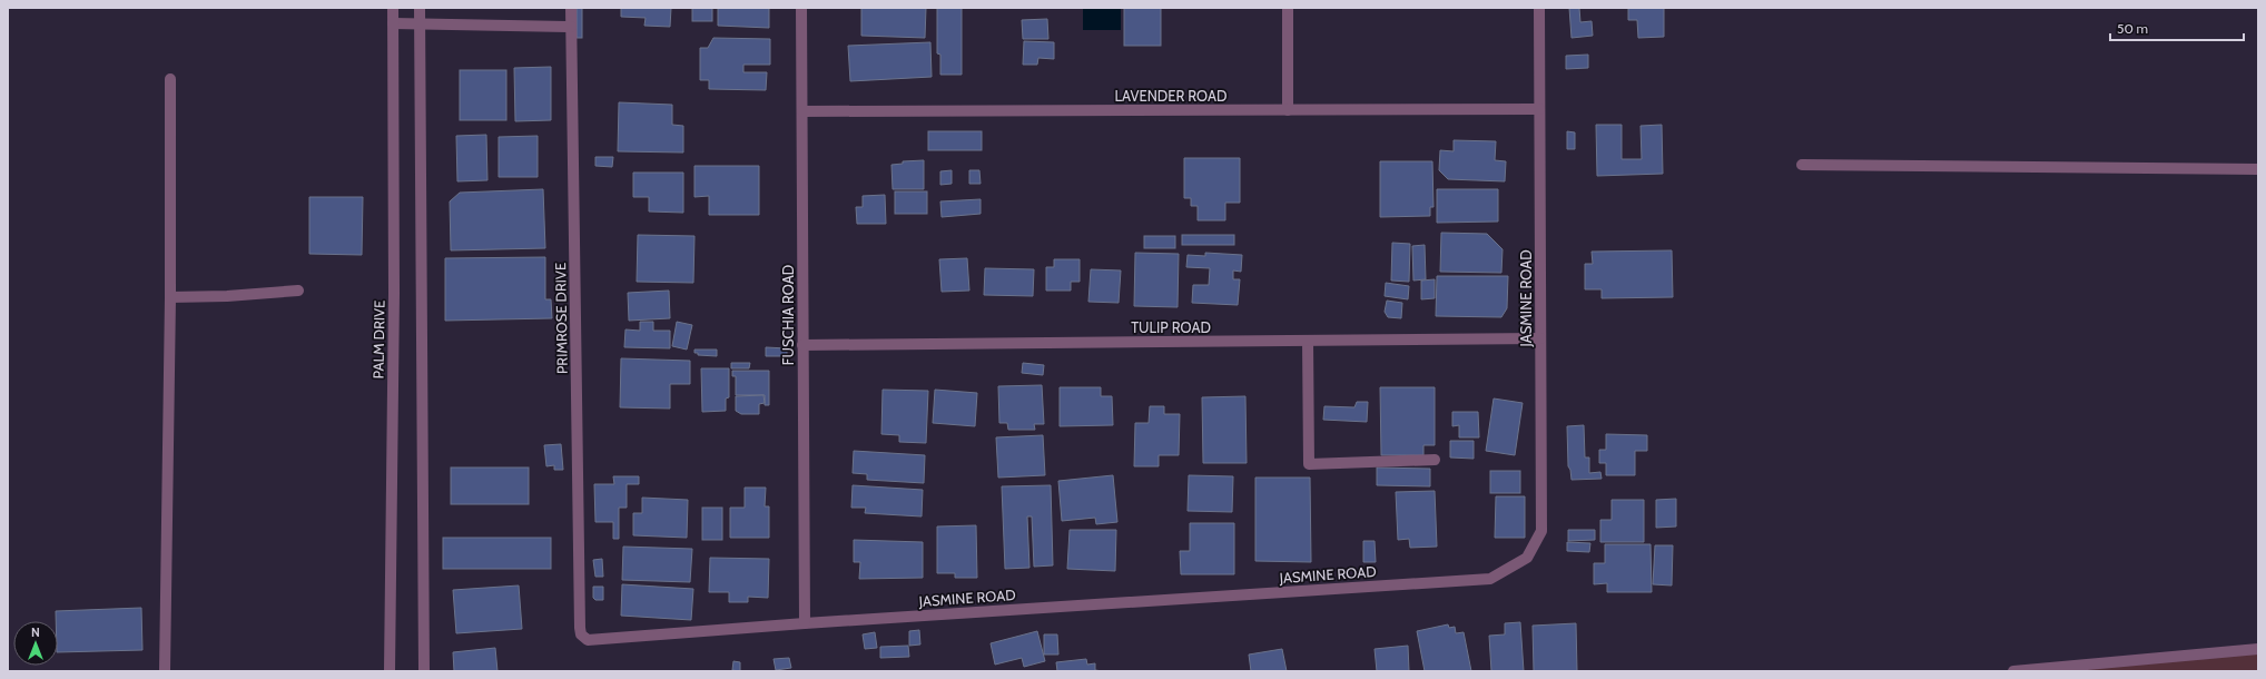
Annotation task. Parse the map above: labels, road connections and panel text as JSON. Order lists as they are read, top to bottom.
{
  "streets": {
    "street": [
      "LAVENDER ROAD",
      "JASMINE ROAD",
      "FUSCHIA ROAD",
      "PRIMROSE DRIVE",
      "TULIP ROAD",
      "PALM DRIVE"
    ]
  },
  "crossings": [
    ["LAVENDER ROAD", "JASMINE ROAD"],
    ["LAVENDER ROAD", "FUSCHIA ROAD"],
    ["JASMINE ROAD", "FUSCHIA ROAD"],
    ["JASMINE ROAD", "PRIMROSE DRIVE"],
    ["JASMINE ROAD", "TULIP ROAD"],
    ["FUSCHIA ROAD", "TULIP ROAD"]
  ],
  "scale_bar": "50 m",
  "north": "top"
}
